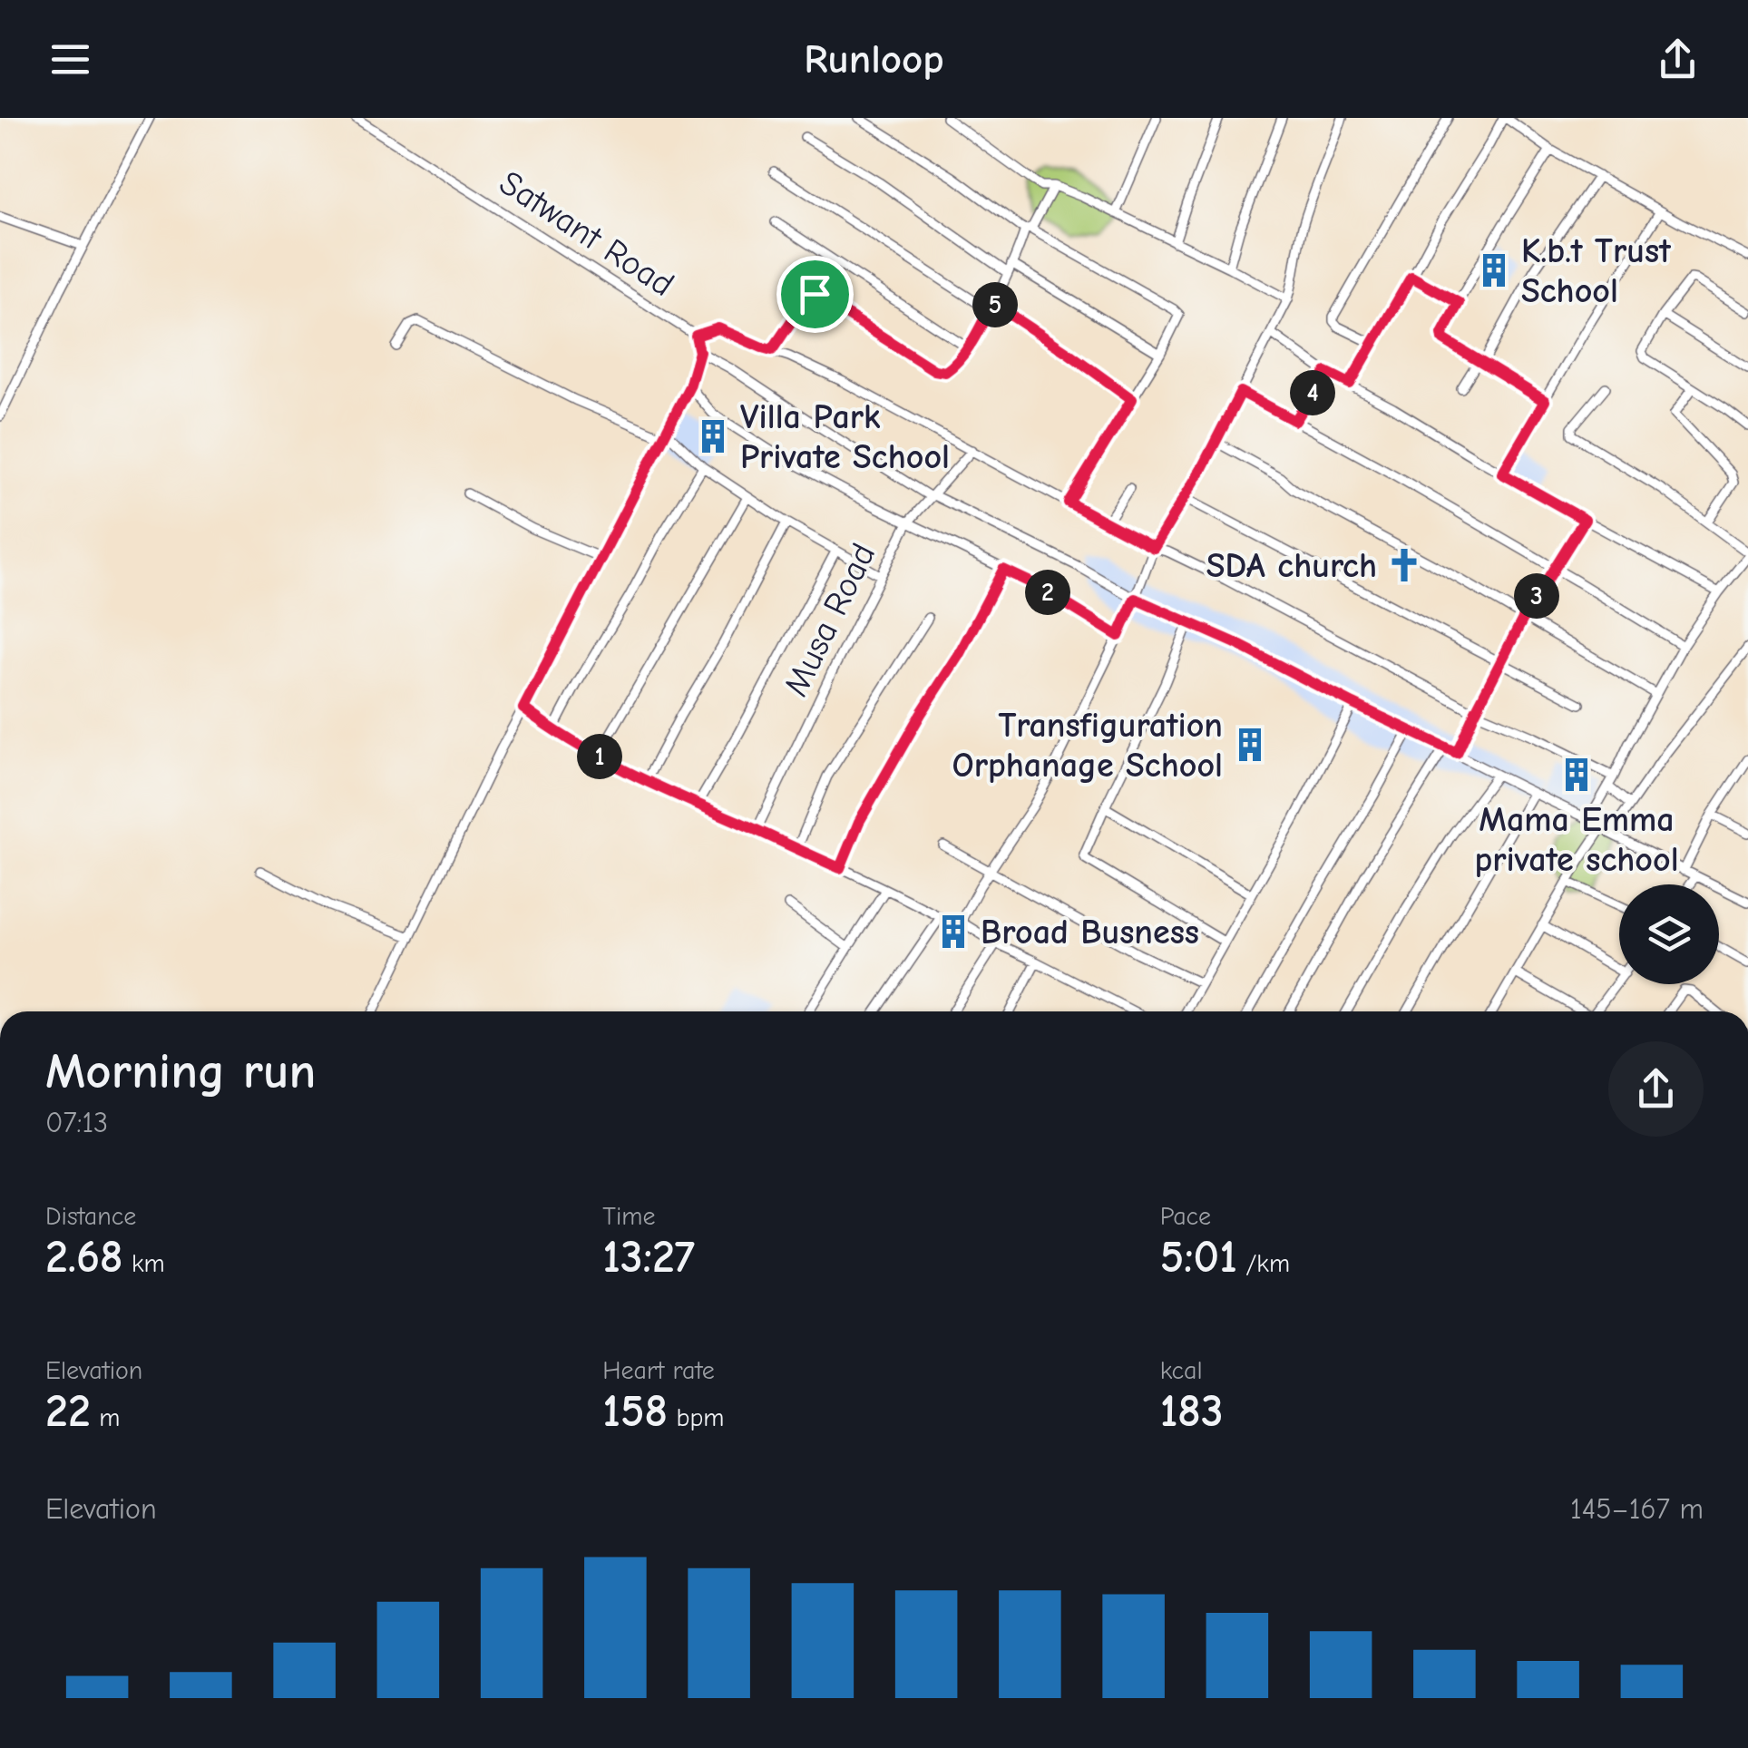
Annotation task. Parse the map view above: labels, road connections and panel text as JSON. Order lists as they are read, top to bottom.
{
  "streets": {
    "street": ["Satwant Road", "Musa Road"]
  },
  "places": {
    "building": [
      "K.b.t Trust School",
      "Villa Park Private School",
      "Transfiguration Orphanage School",
      "Mama Emma private school",
      "Broad Busness"
    ],
    "church": ["SDA church"]
  },
  "page": {
    "header": "Runloop",
    "pins": [
      "5",
      "4",
      "2",
      "3",
      "1"
    ],
    "heading": ["Morning run", "07:13"],
    "stats": [
      ["Distance", "2.68 km"],
      ["Time", "13:27"],
      ["Pace", "5:01 /km"],
      ["Elevation", "22 m"],
      ["Heart rate", "158 bpm"],
      ["kcal", "183"]
    ],
    "chart": ["Elevation", "145–167 m"]
  }
}
